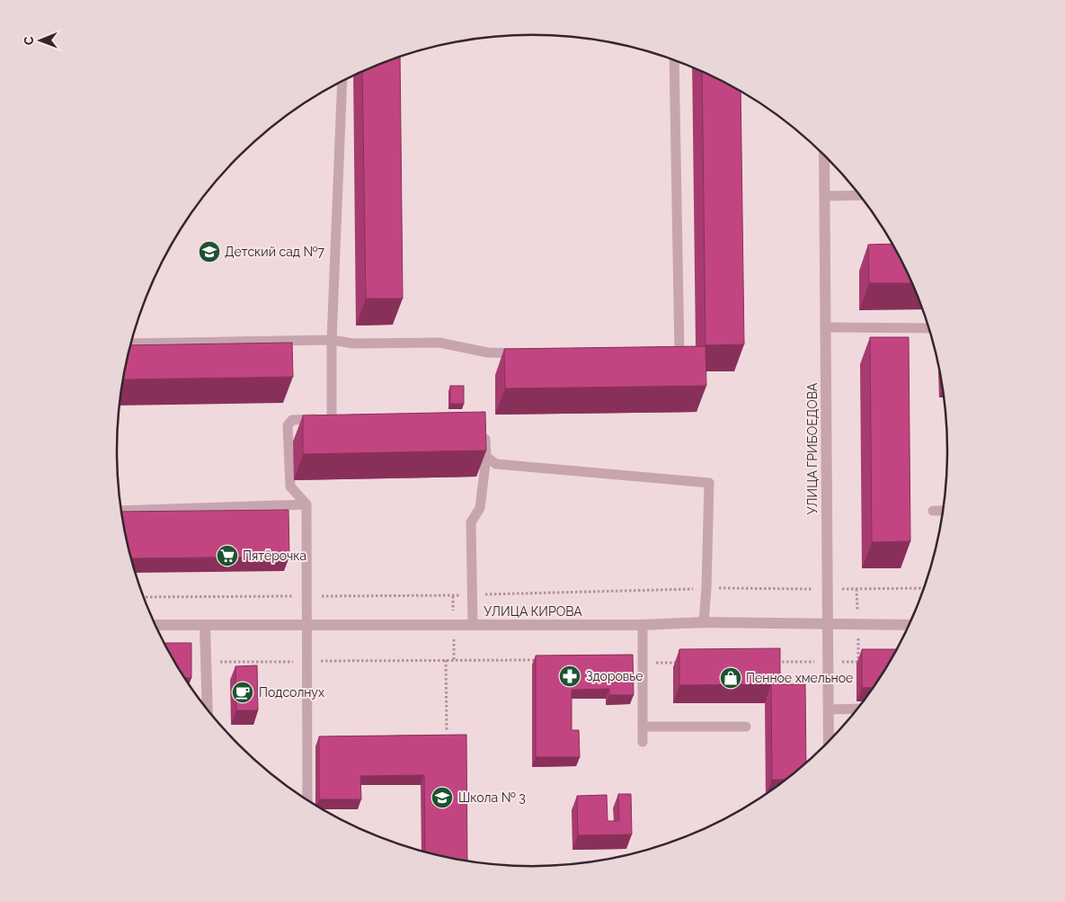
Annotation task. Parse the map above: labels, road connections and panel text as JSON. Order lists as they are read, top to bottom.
{
  "streets": {
    "street": ["УЛИЦА ГРИБОЕДОВА", "УЛИЦА КИРОВА"]
  },
  "crossings": [
    ["УЛИЦА ГРИБОЕДОВА", "УЛИЦА КИРОВА"]
  ],
  "places": {
    "school or university": ["Детский сад №7", "Школа № 3"],
    "supermarket": ["Пятёрочка"],
    "pharmacy": ["Здоровье"],
    "shop": ["Пенное хмельное"],
    "cafe": ["Подсолнух"]
  },
  "north": "left"
}
